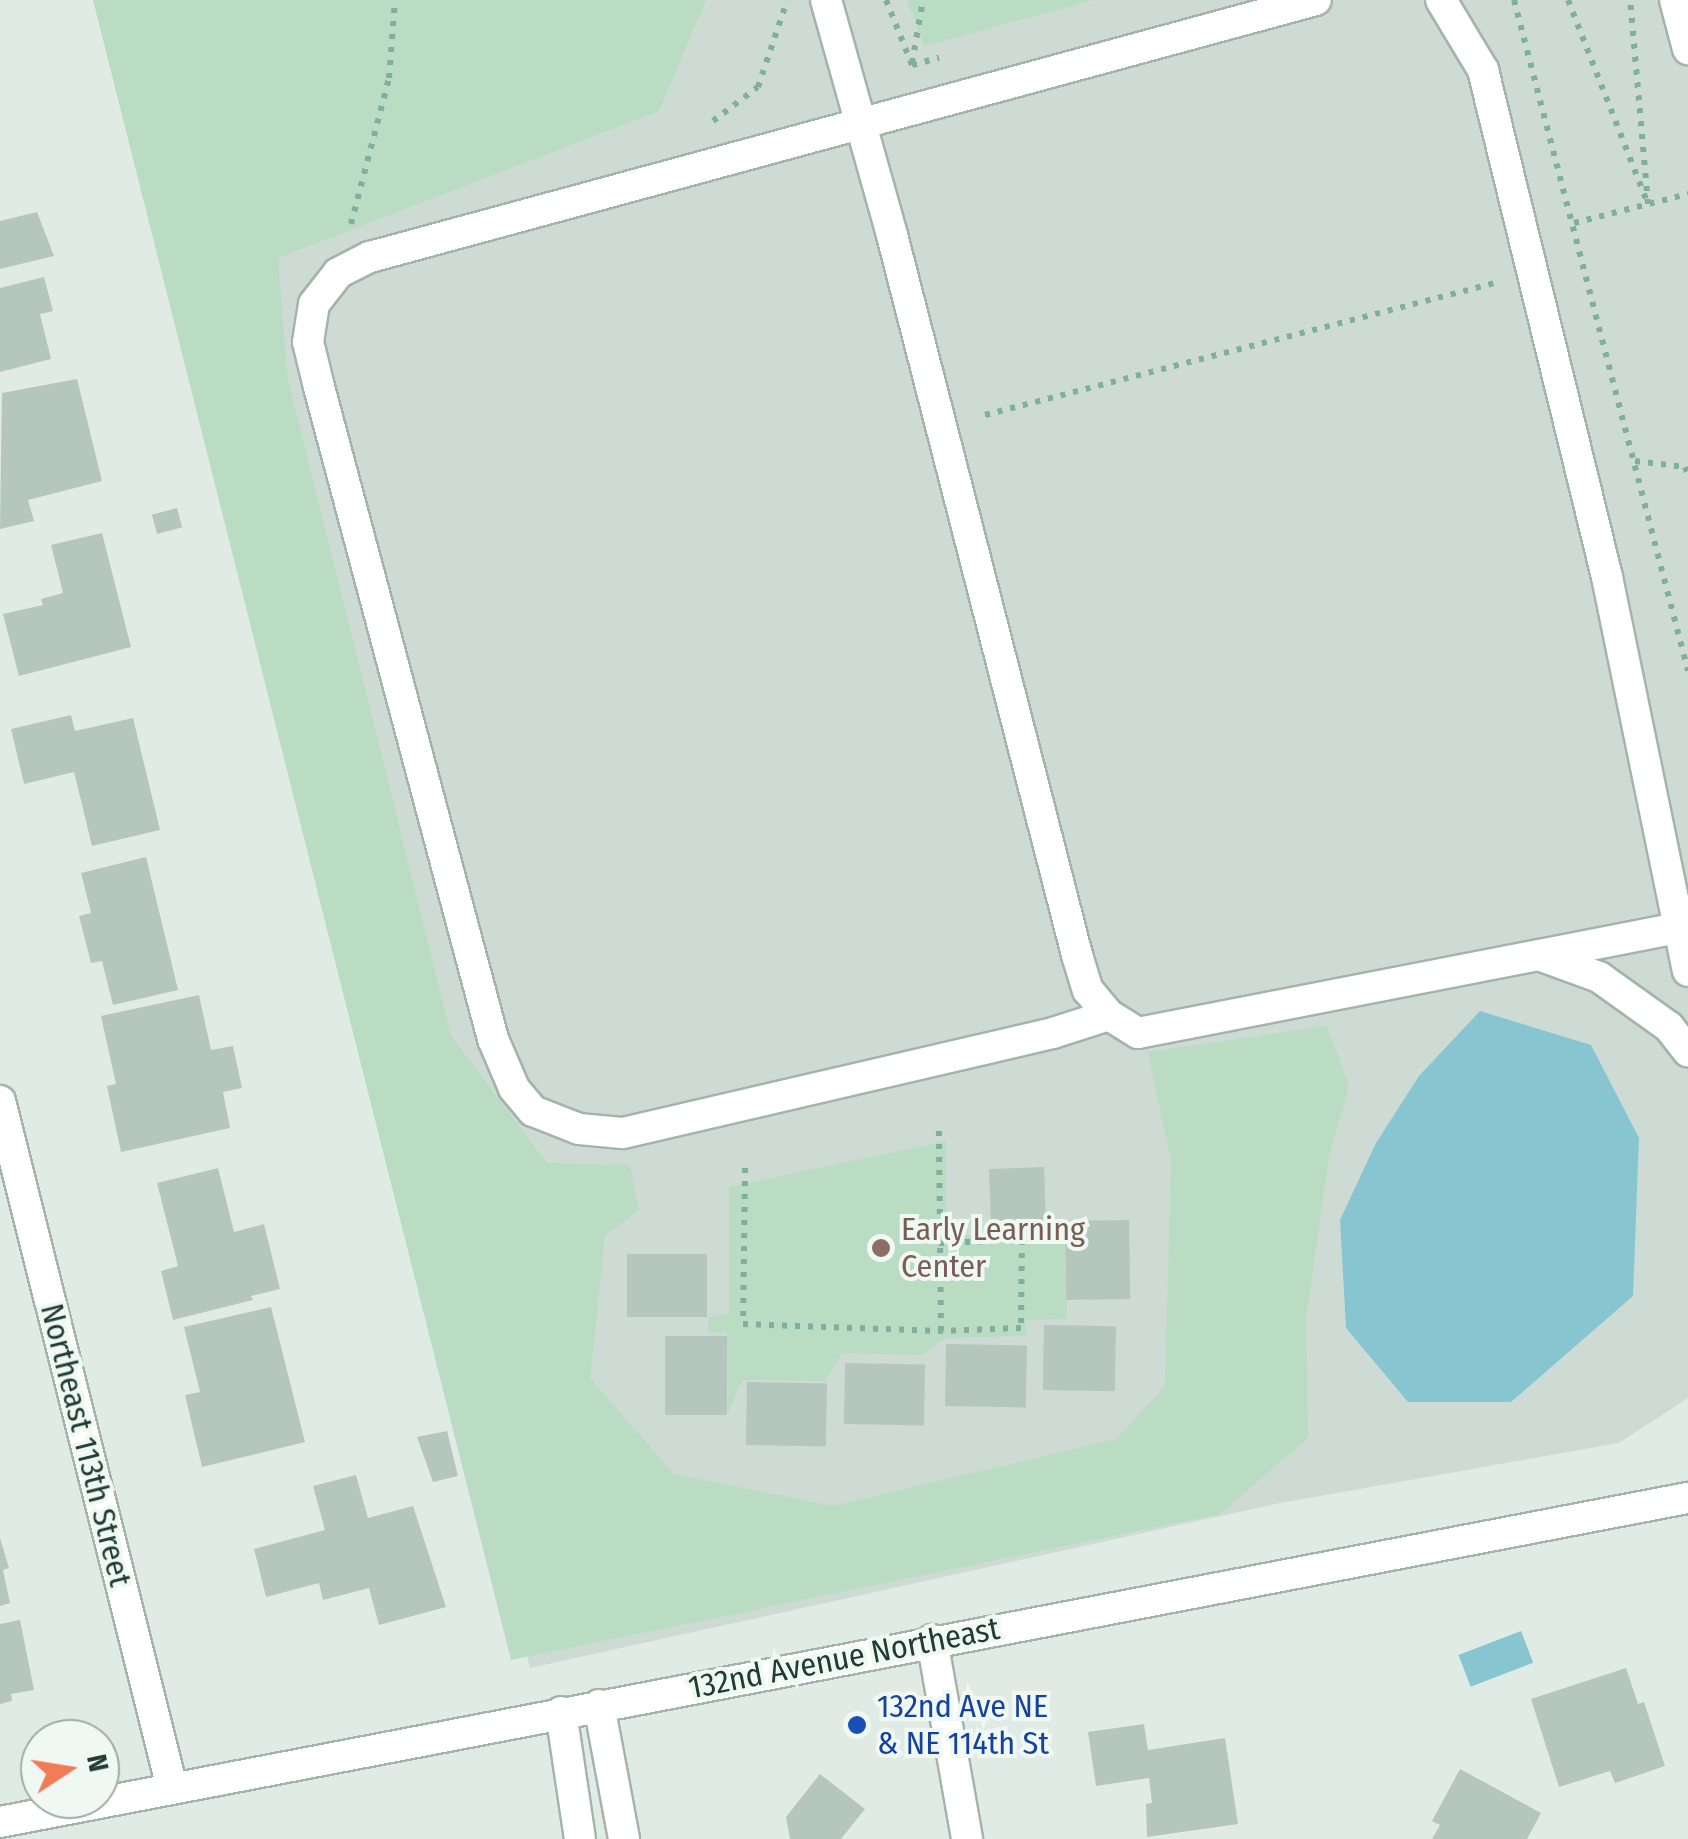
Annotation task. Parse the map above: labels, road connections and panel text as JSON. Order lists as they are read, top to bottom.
{
  "streets": {
    "street": ["Northeast 113th Street", "132nd Avenue Northeast"]
  },
  "crossings": [
    ["Northeast 113th Street", "132nd Avenue Northeast"]
  ],
  "places": ["Early Learning Center", "132nd Ave NE & NE 114th St"],
  "north": "right"
}
